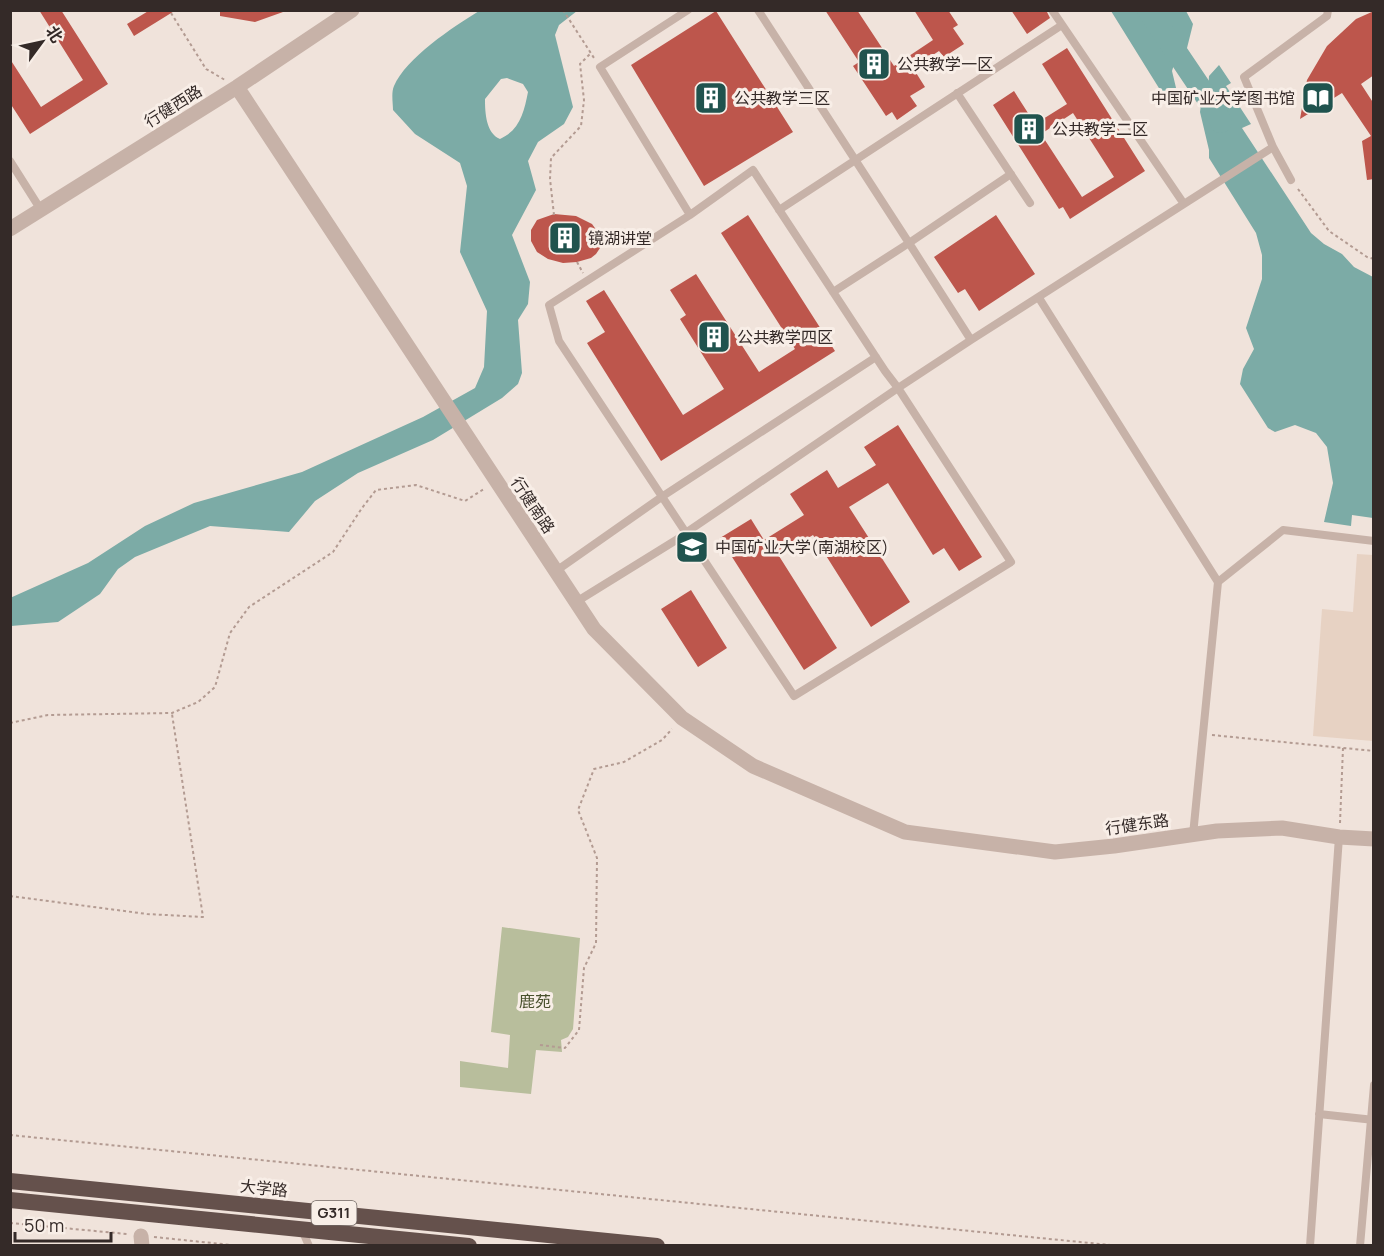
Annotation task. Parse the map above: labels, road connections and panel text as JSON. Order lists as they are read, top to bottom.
{
  "streets": {
    "highway": ["大学路", "G311"],
    "street": ["行健西路", "行健南路", "行健东路"]
  },
  "crossings": [
    ["行健西路", "行健南路"],
    ["行健南路", "行健东路"]
  ],
  "parks": ["鹿苑"],
  "places": {
    "building": [
      "公共教学一区",
      "公共教学三区",
      "公共教学二区",
      "镜湖讲堂",
      "公共教学四区"
    ],
    "library": ["中国矿业大学图书馆"],
    "school or university": ["中国矿业大学(南湖校区)"]
  },
  "scale_bar": "50 m",
  "north": "top right"
}
